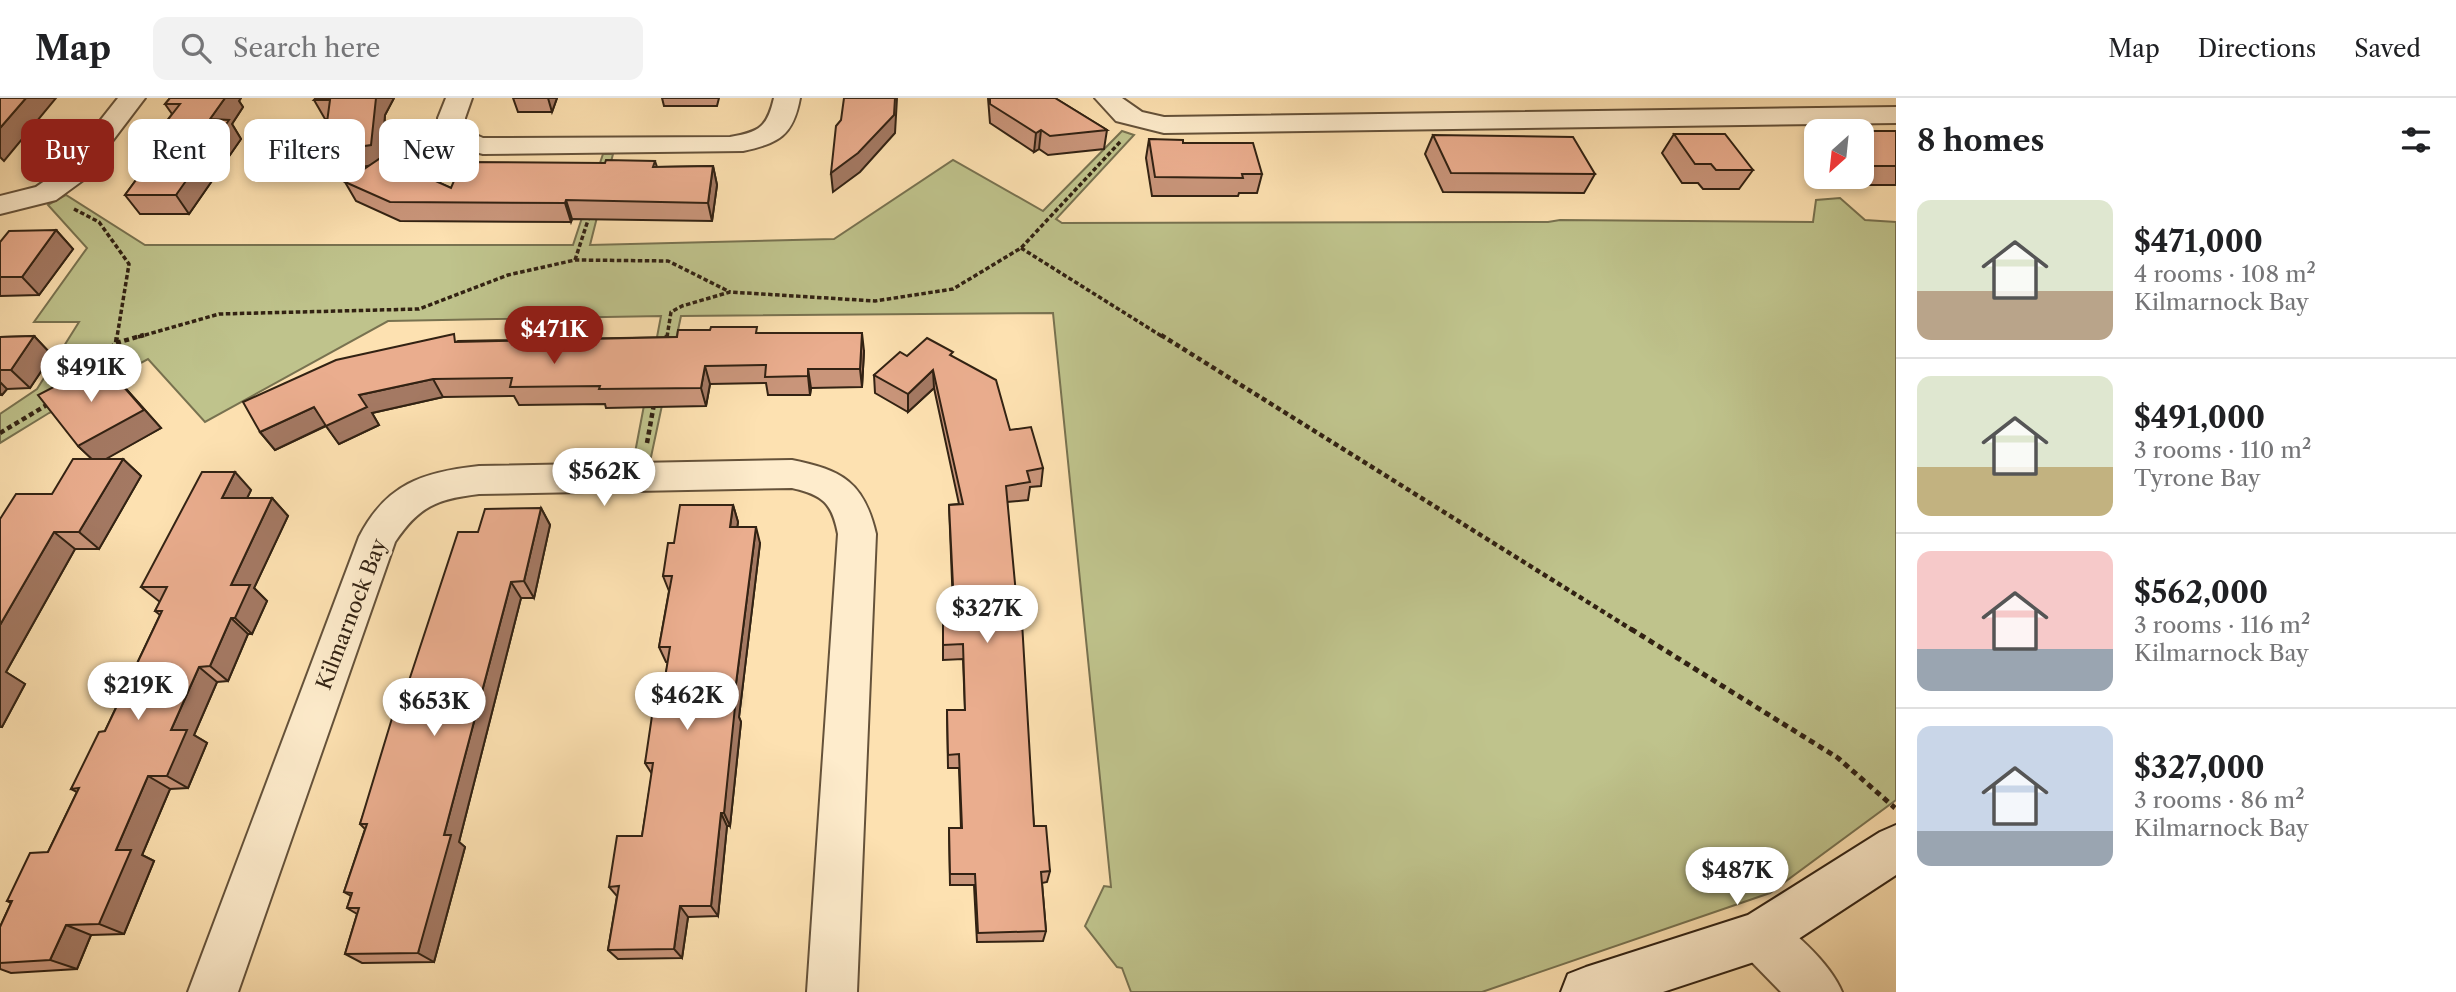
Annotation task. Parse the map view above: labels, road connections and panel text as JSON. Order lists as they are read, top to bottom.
{
  "streets": {
    "street": ["Kilmarnock Bay"]
  },
  "north": "bottom left",
  "page": {
    "header": "Map",
    "search": "Search here",
    "nav": ["Map", "Directions", "Saved"],
    "heading": "8 homes",
    "chip": [
      "Buy",
      "Rent",
      "Filters",
      "New"
    ],
    "list": [
      {
        "name": "$471,000",
        "note": "4 rooms · 108 m² · Kilmarnock Bay"
      },
      {
        "name": "$491,000",
        "note": "3 rooms · 110 m² · Tyrone Bay"
      },
      {
        "name": "$562,000",
        "note": "3 rooms · 116 m² · Kilmarnock Bay"
      },
      {
        "name": "$327,000",
        "note": "3 rooms · 86 m² · Kilmarnock Bay"
      }
    ],
    "price": [
      "$471K",
      "$491K",
      "$562K",
      "$327K",
      "$219K",
      "$462K",
      "$653K",
      "$487K"
    ]
  }
}
